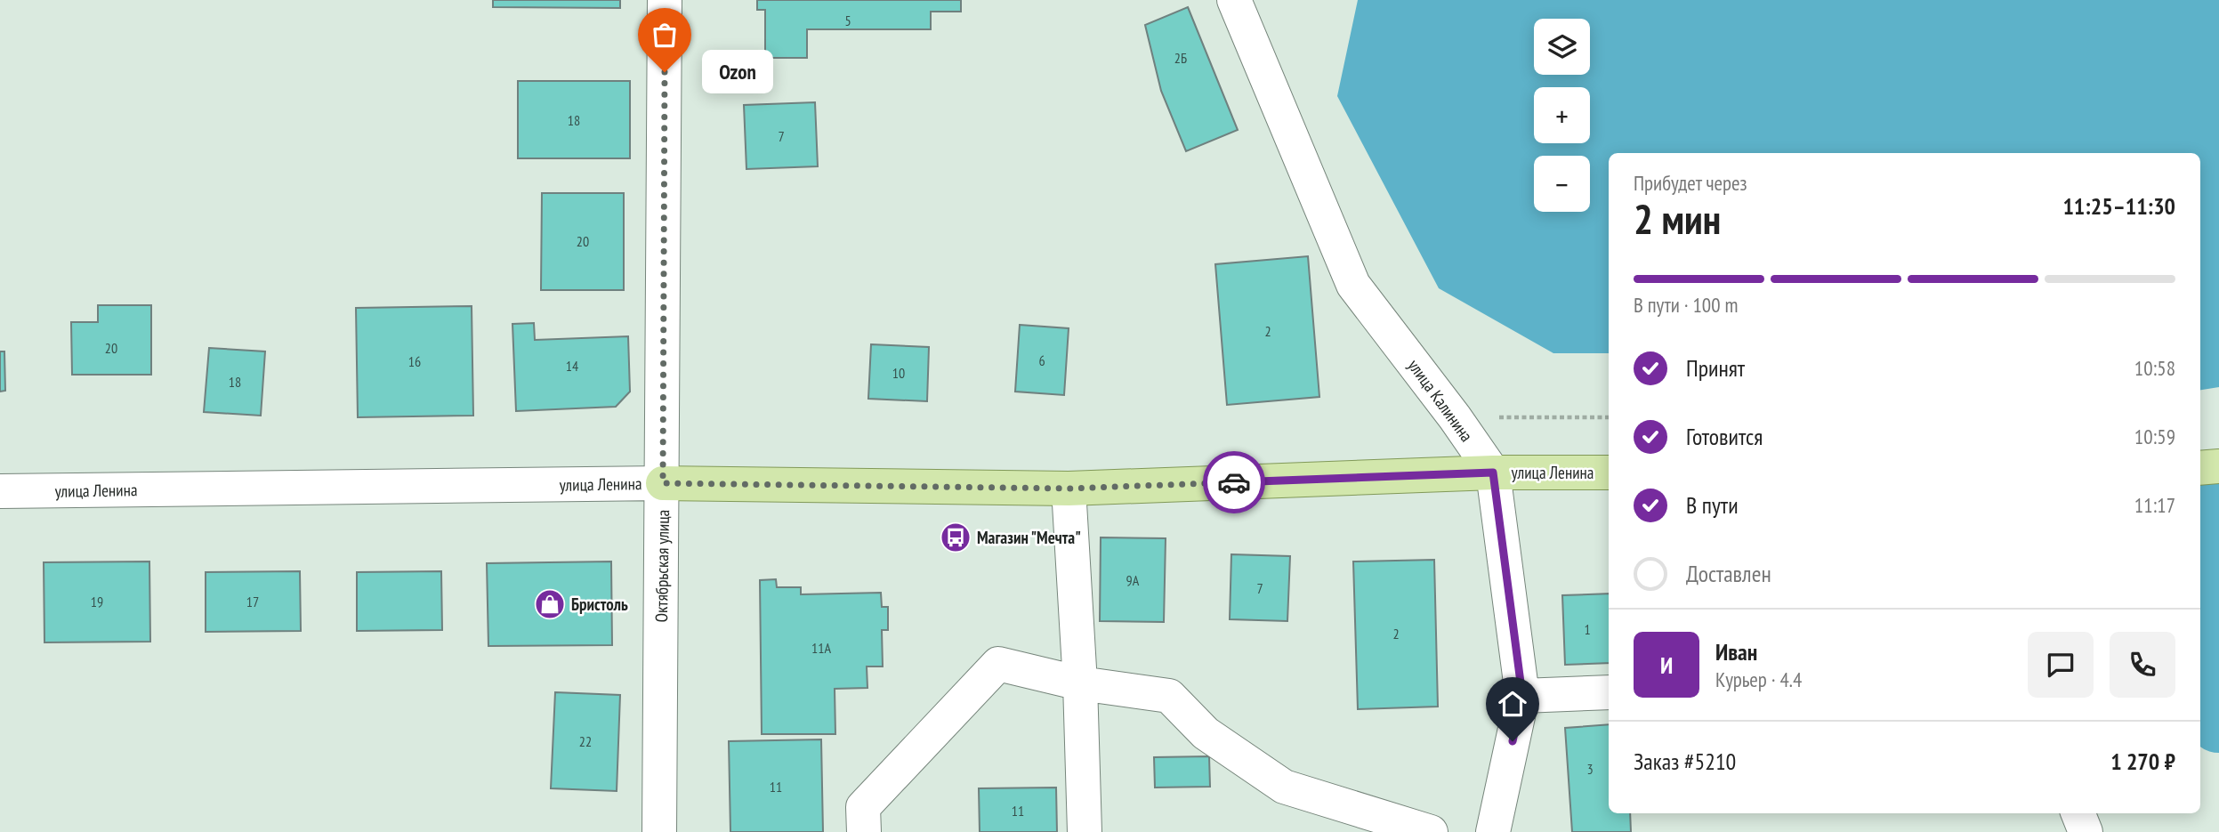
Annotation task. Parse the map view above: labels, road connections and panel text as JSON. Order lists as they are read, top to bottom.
{
  "streets": {
    "main road": ["улица Ленина"],
    "street": ["улица Калинина", "Октябрьская улица"]
  },
  "crossings": [
    ["улица Калинина", "улица Ленина"],
    ["улица Ленина", "Октябрьская улица"]
  ],
  "places": {
    "other": ["Ozon"],
    "bus stop": ["Магазин \"Мечта\""],
    "shop": ["Бристоль"]
  },
  "house_numbers": [
    "5",
    "2Б",
    "18",
    "7",
    "20",
    "2",
    "20",
    "6",
    "16",
    "14",
    "10",
    "18",
    "9А",
    "7",
    "19",
    "17",
    "1",
    "2",
    "11А",
    "22",
    "3",
    "11",
    "11"
  ],
  "page": {
    "map_buttons": ["+", "−"],
    "bubble": "Ozon",
    "heading": ["2 мин", "Прибудет через", "11:25–11:30"],
    "panel": [
      "Иван",
      "Курьер · 4.4",
      "Заказ #5210",
      "1 270 ₽"
    ],
    "bar": "В пути · 100 m",
    "list": [
      ["Принят", "10:58"],
      ["Готовится", "10:59"],
      ["В пути", "11:17"],
      "Доставлен"
    ],
    "round": "И"
  }
}
